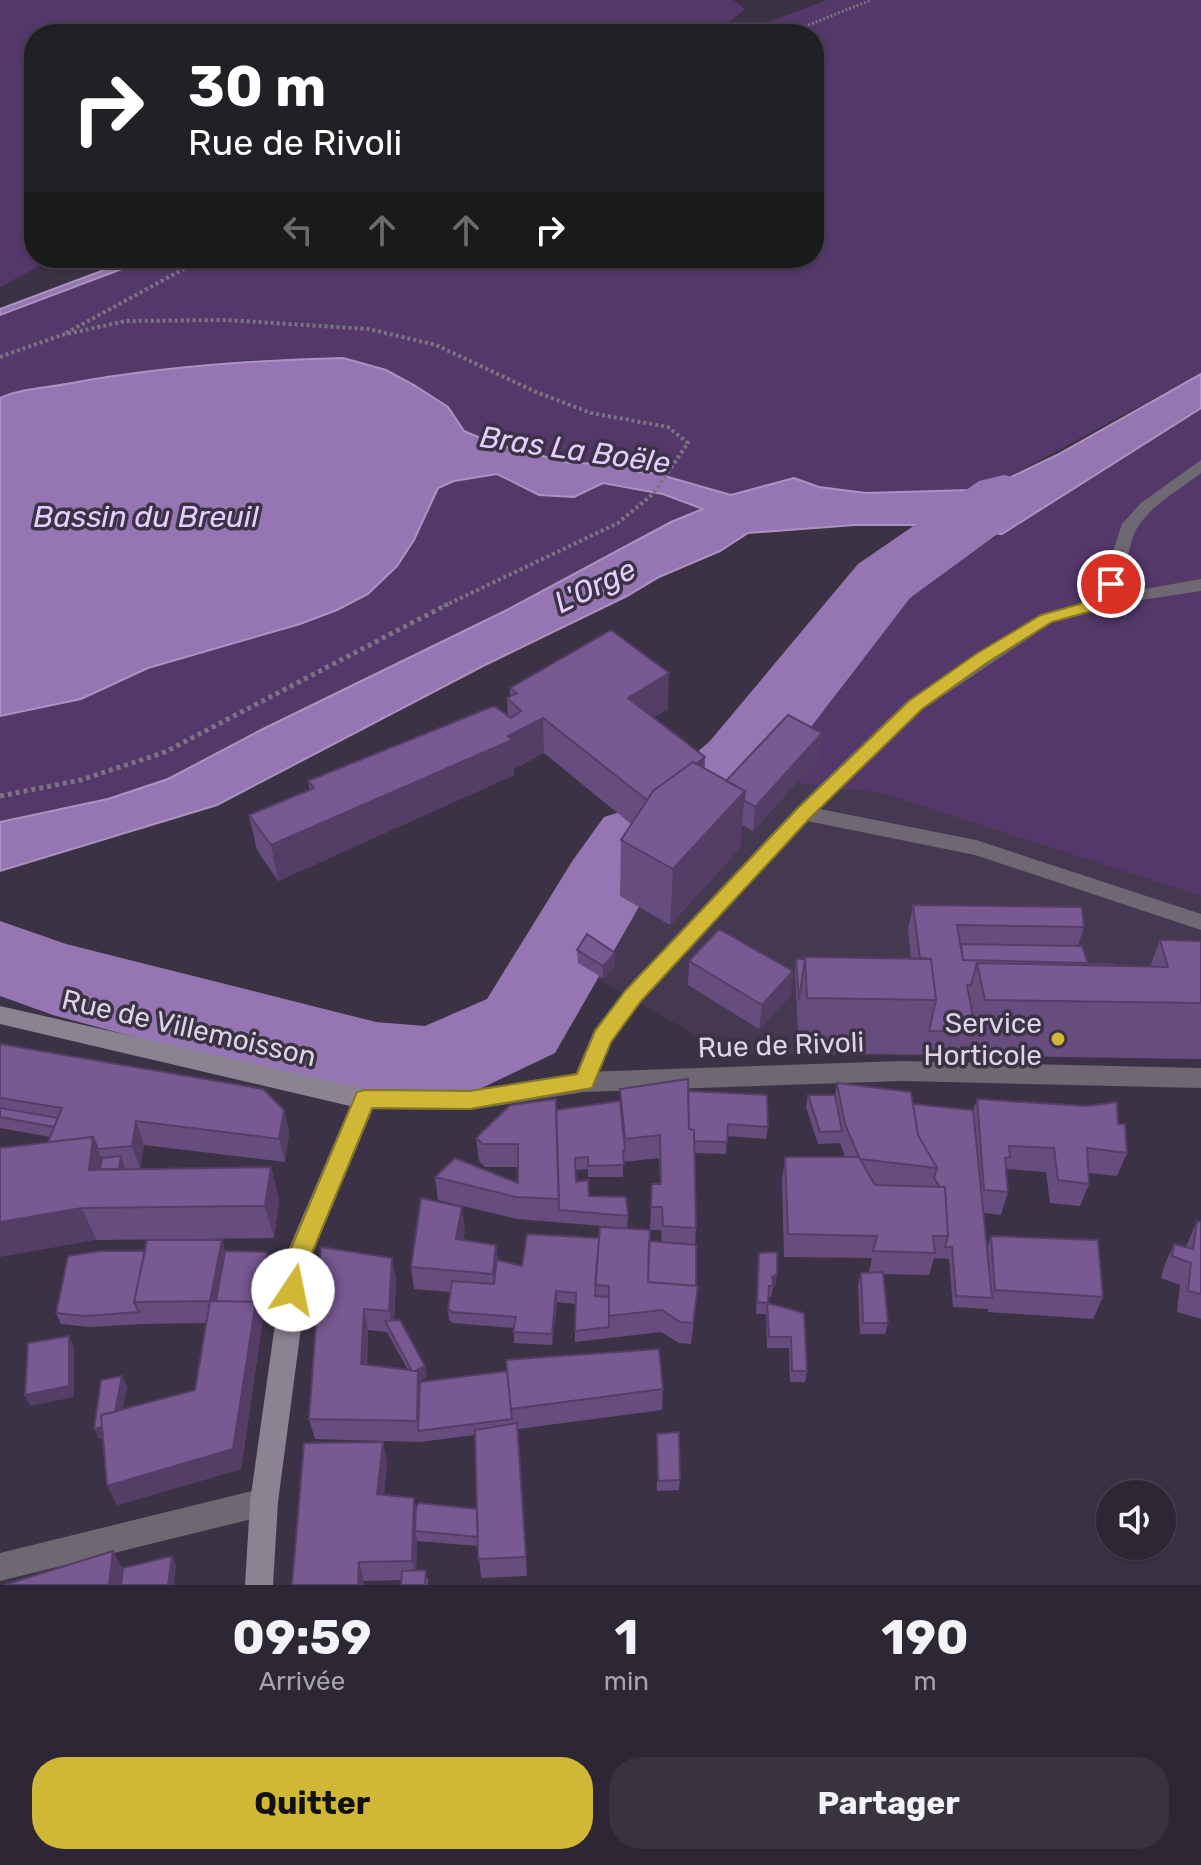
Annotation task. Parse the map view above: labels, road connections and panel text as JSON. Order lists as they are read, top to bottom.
{
  "streets": {
    "street": ["Rue de Villemoisson", "Rue de Rivoli"]
  },
  "crossings": [
    ["Rue de Villemoisson", "Rue de Rivoli"]
  ],
  "water": ["Bras La Boële", "Bassin du Breuil", "L'Orge"],
  "places": ["Service Horticole"],
  "page": {
    "turn": ["30 m", "Rue de Rivoli"],
    "eta": [
      "09:59",
      "Arrivée",
      "1",
      "min",
      "190",
      "m"
    ],
    "buttons": ["Quitter", "Partager"]
  }
}
